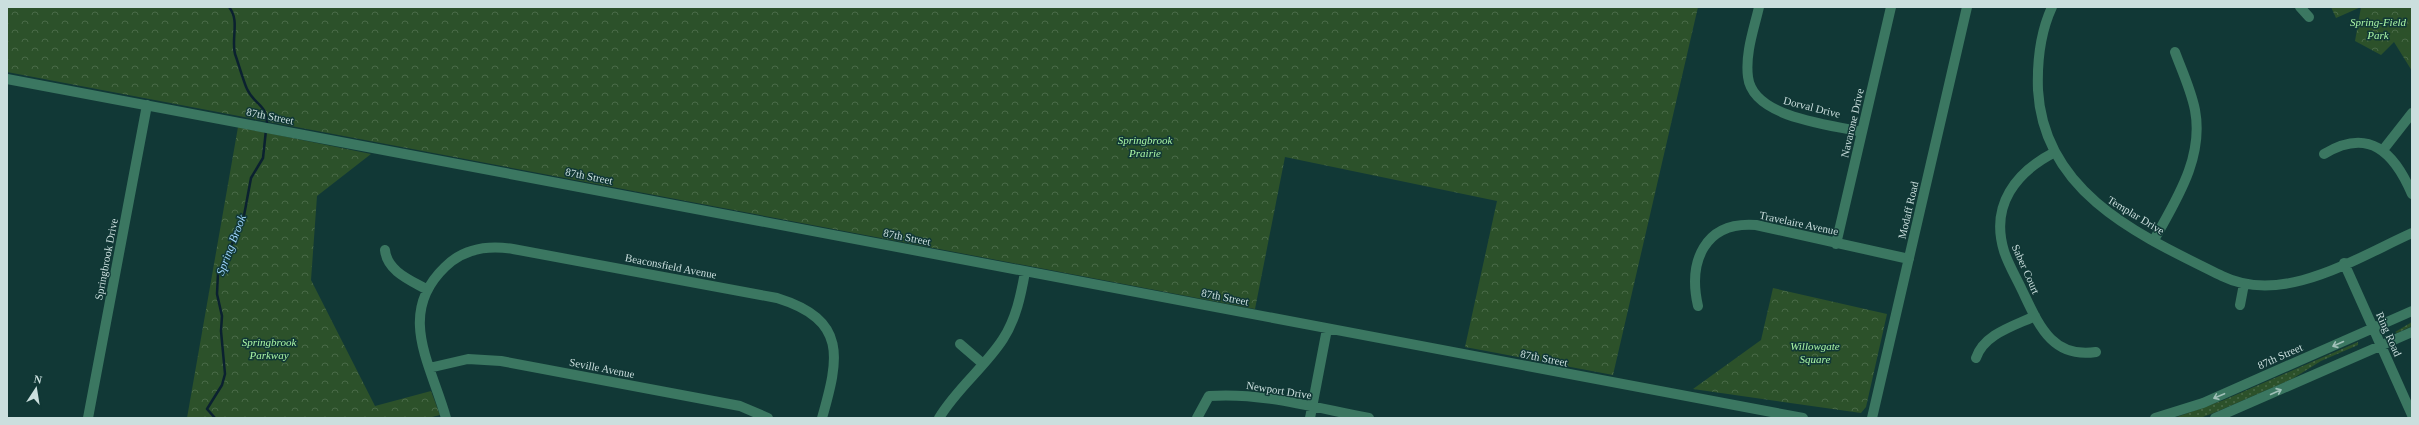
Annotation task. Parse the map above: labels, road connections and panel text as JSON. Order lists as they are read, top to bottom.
{
  "streets": {
    "street": [
      "Dorval Drive",
      "87th Street",
      "Navarone Drive",
      "Modaff Road",
      "Templar Drive",
      "Travelaire Avenue",
      "Springbrook Drive",
      "Beaconsfield Avenue",
      "Saber Court",
      "Ring Road",
      "Seville Avenue",
      "Newport Drive"
    ]
  },
  "crossings": [
    ["Dorval Drive", "Navarone Drive"],
    ["87th Street", "Springbrook Drive"],
    ["87th Street", "Ring Road"],
    ["Navarone Drive", "Travelaire Avenue"],
    ["Modaff Road", "Travelaire Avenue"],
    ["Templar Drive", "Saber Court"],
    ["Templar Drive", "Ring Road"]
  ],
  "water": ["Spring Brook"],
  "parks": [
    "Spring-Field Park",
    "Springbrook Prairie",
    "Springbrook Parkway",
    "Willowgate Square"
  ],
  "north": "top"
}
